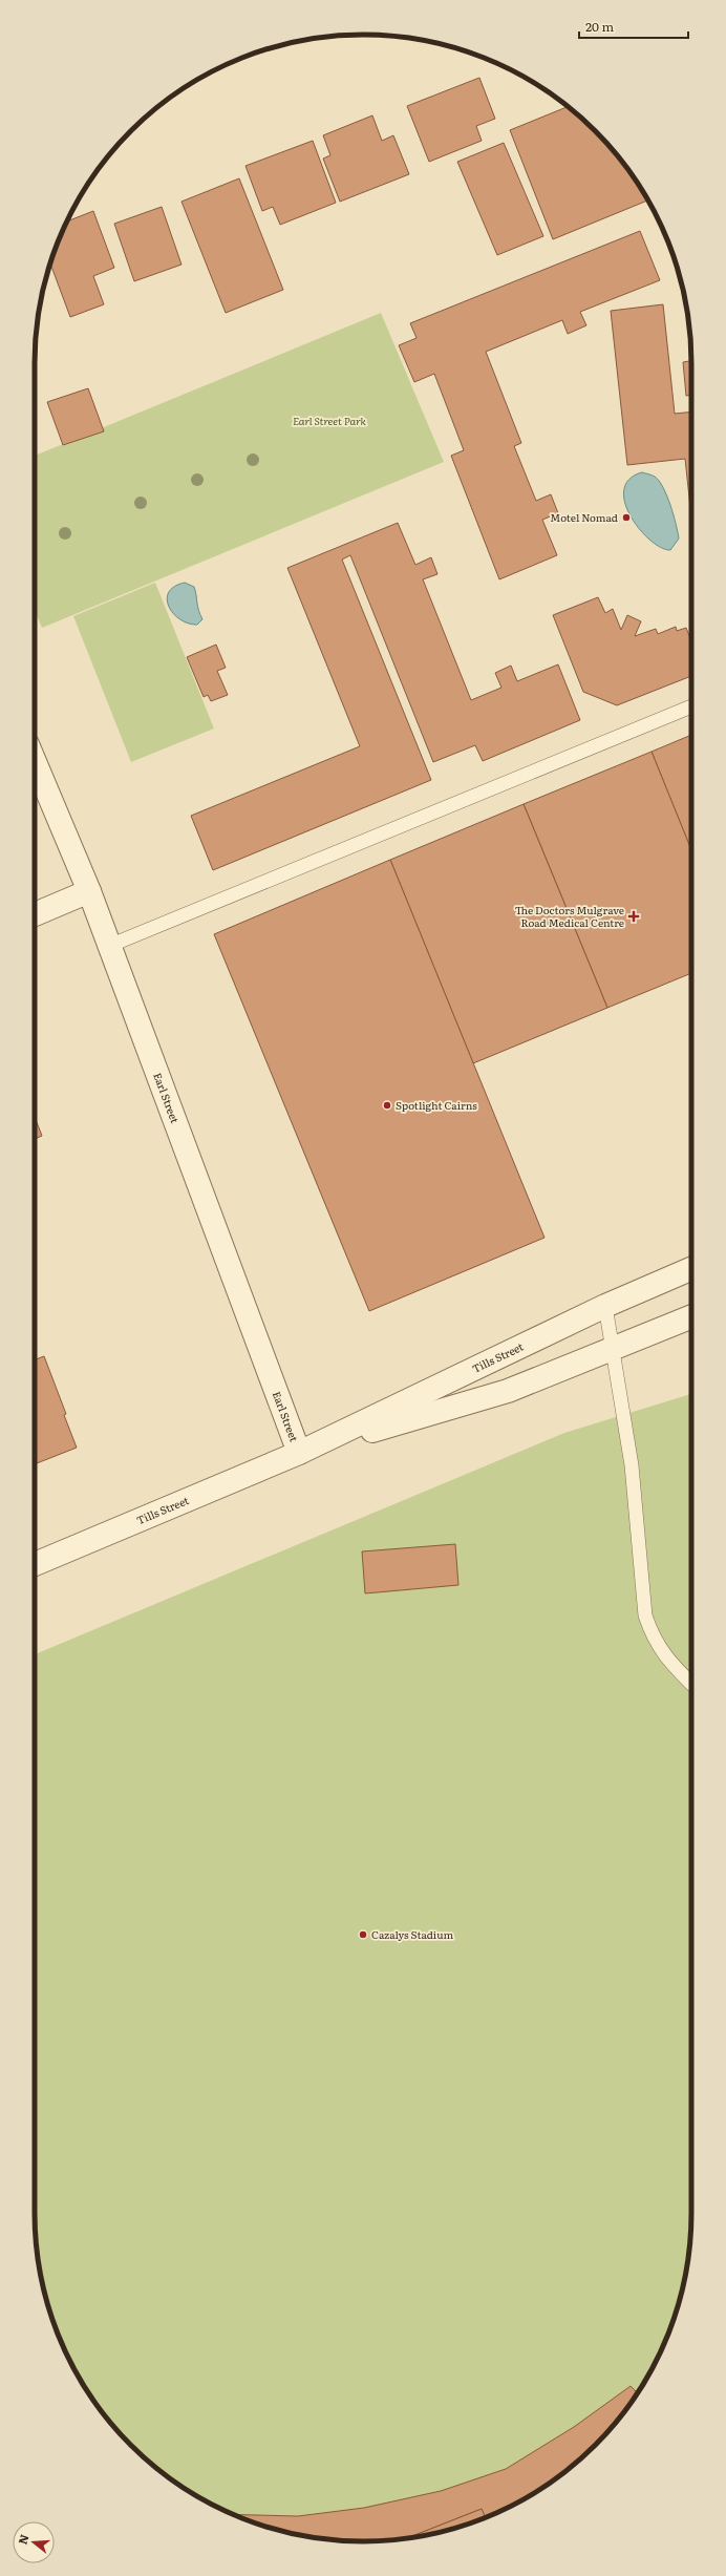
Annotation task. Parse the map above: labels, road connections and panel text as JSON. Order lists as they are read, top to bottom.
{
  "streets": {
    "street": ["Earl Street", "Tills Street"]
  },
  "crossings": [
    ["Earl Street", "Tills Street"]
  ],
  "parks": ["Earl Street Park"],
  "places": {
    "other": ["Motel Nomad", "Spotlight Cairns", "Cazalys Stadium"],
    "health": ["The Doctors Mulgrave Road Medical Centre"]
  },
  "scale_bar": "20 m",
  "north": "left"
}
